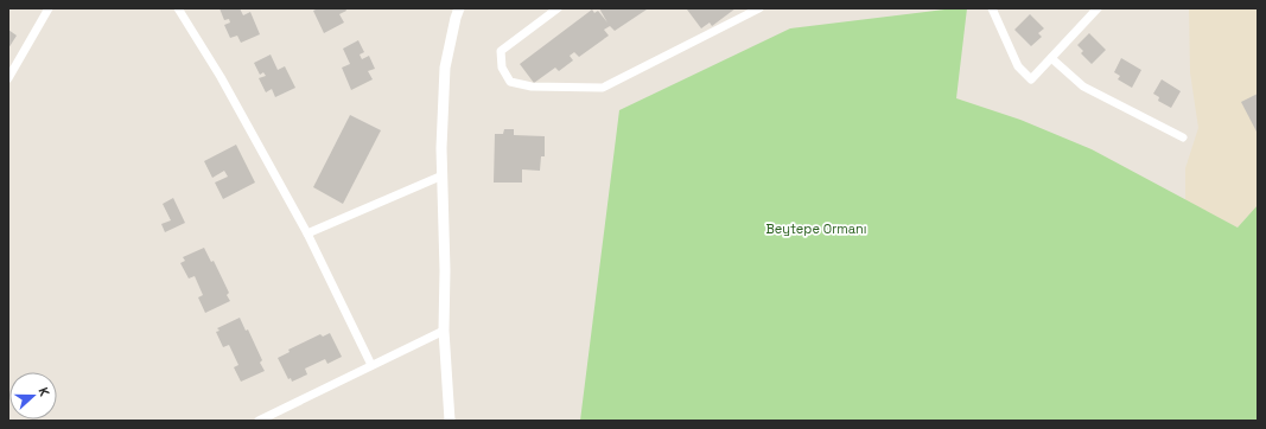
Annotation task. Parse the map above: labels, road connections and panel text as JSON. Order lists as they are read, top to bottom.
{
  "parks": ["Beytepe Ormanı"],
  "north": "right"
}
